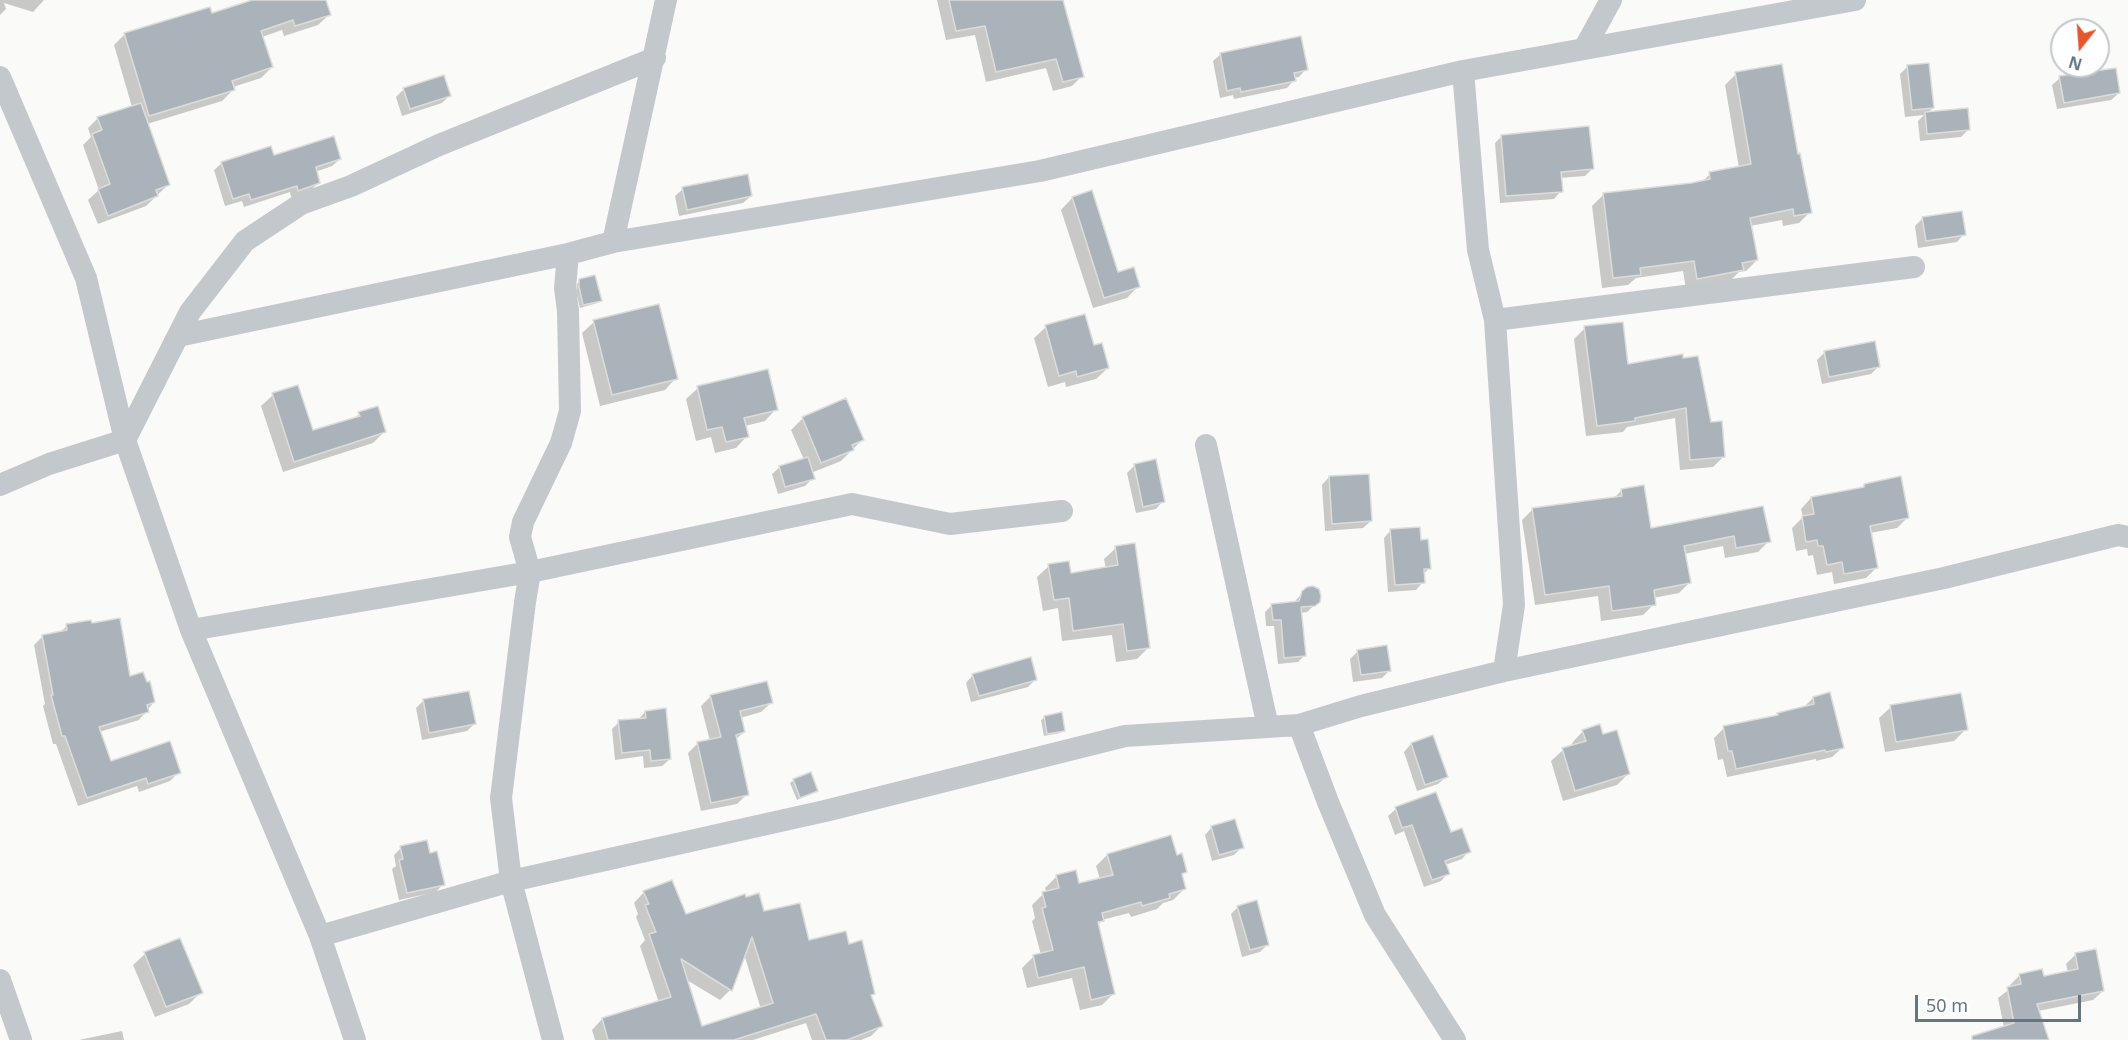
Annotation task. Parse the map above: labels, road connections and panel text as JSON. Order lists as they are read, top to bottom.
{
  "scale_bar": "50 m",
  "north": "bottom"
}
